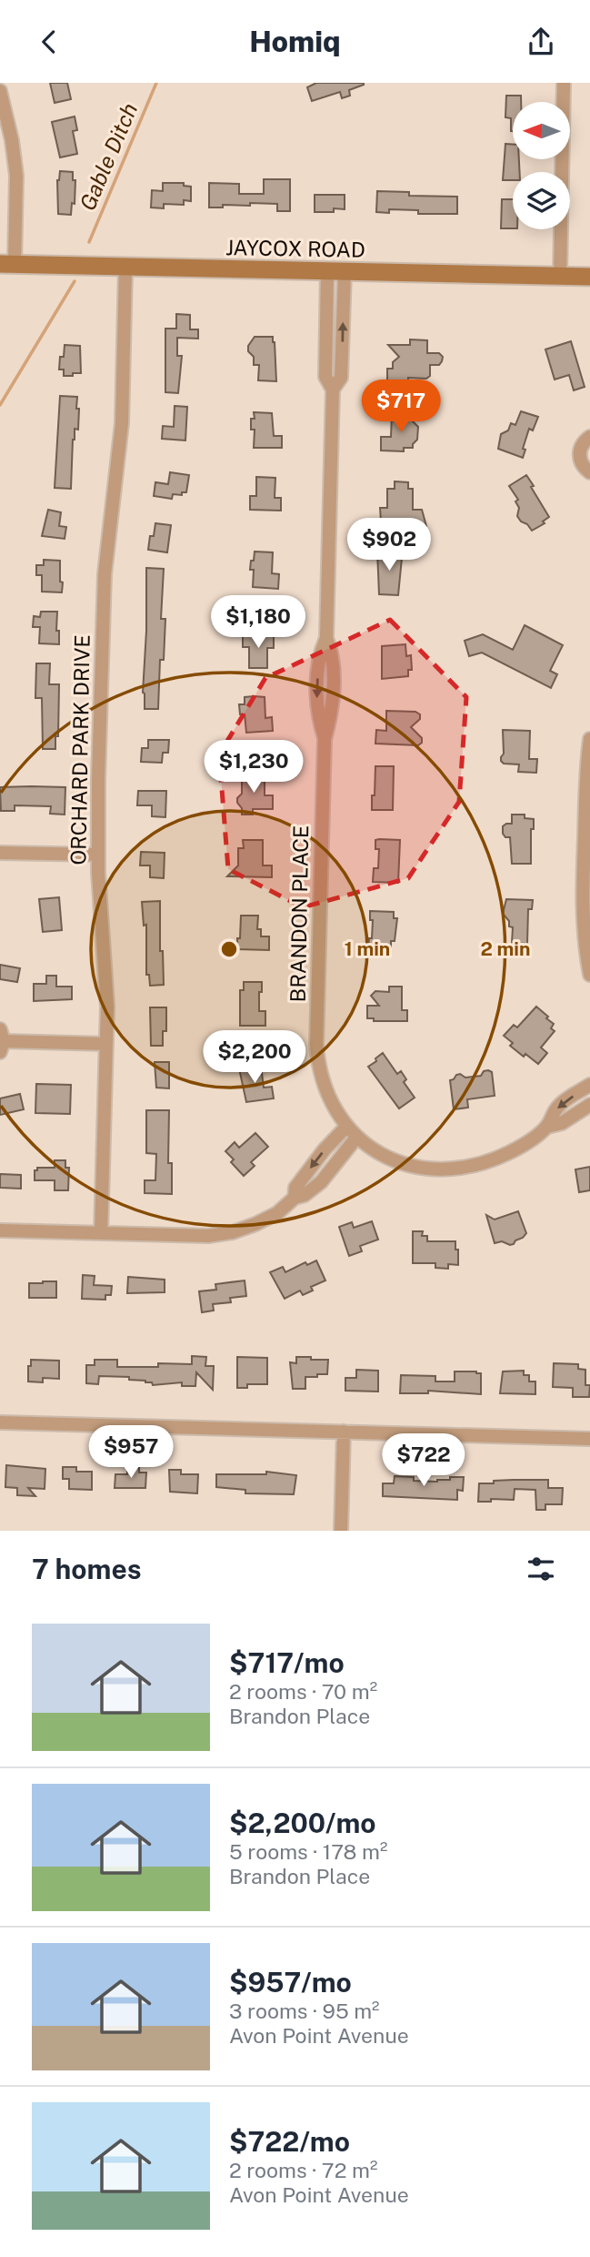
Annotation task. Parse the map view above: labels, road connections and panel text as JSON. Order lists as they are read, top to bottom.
{
  "streets": {
    "street": ["JAYCOX ROAD", "ORCHARD PARK DRIVE", "BRANDON PLACE"]
  },
  "crossings": [
    ["JAYCOX ROAD", "ORCHARD PARK DRIVE"],
    ["JAYCOX ROAD", "BRANDON PLACE"]
  ],
  "water": ["Gable Ditch"],
  "north": "left",
  "page": {
    "header": "Homiq",
    "price": [
      "$717",
      "$902",
      "$1,180",
      "$1,230",
      "$2,200",
      "$957",
      "$722"
    ],
    "heading": "7 homes",
    "list": [
      {
        "name": "$717/mo",
        "note": "2 rooms · 70 m² · Brandon Place"
      },
      {
        "name": "$2,200/mo",
        "note": "5 rooms · 178 m² · Brandon Place"
      },
      {
        "name": "$957/mo",
        "note": "3 rooms · 95 m² · Avon Point Avenue"
      },
      {
        "name": "$722/mo",
        "note": "2 rooms · 72 m² · Avon Point Avenue"
      }
    ]
  },
  "rings": ["1 min", "2 min"]
}
